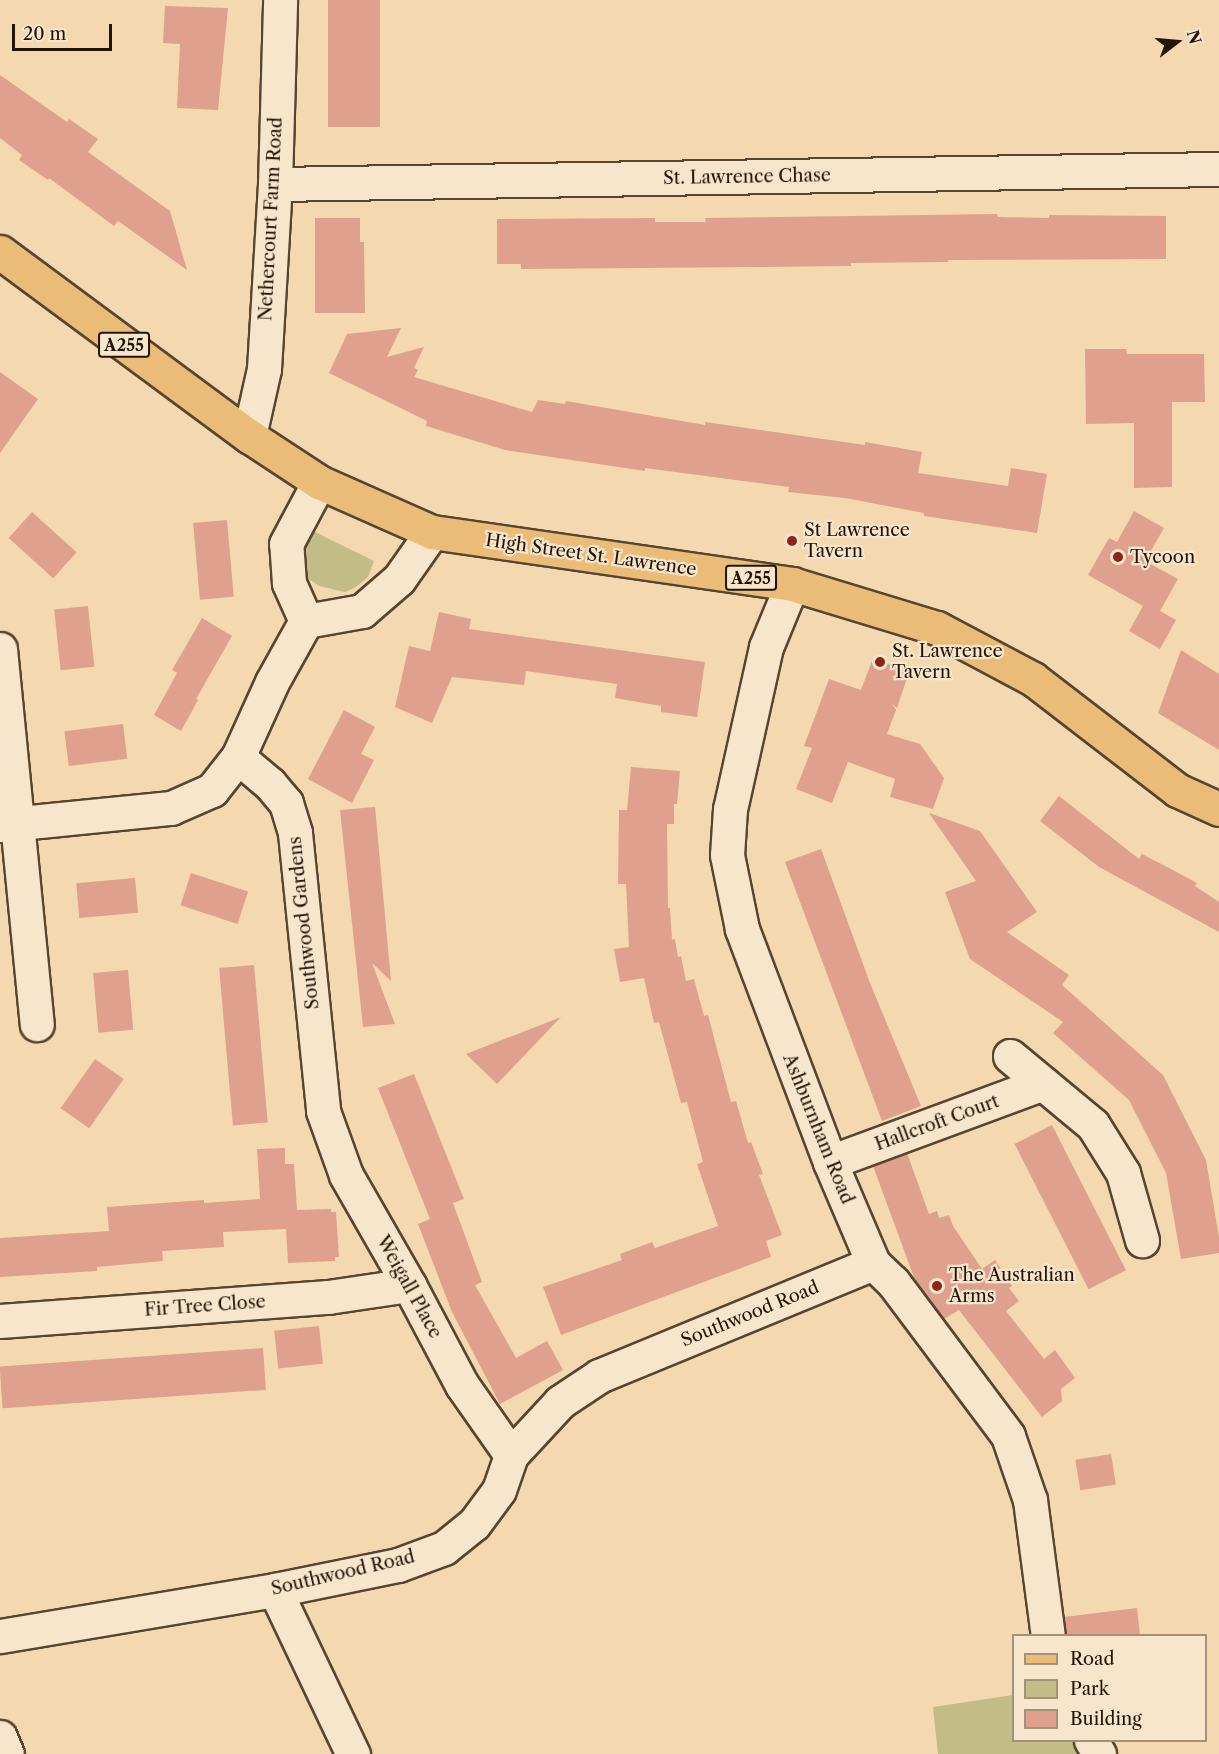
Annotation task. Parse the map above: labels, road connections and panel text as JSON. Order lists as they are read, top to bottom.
{
  "streets": {
    "main road": ["A255", "High Street St. Lawrence"],
    "street": [
      "St. Lawrence Chase",
      "Nethercourt Farm Road",
      "Southwood Gardens",
      "Hallcroft Court",
      "Ashburnham Road",
      "Weigall Place",
      "Fir Tree Close",
      "Southwood Road"
    ]
  },
  "crossings": [
    ["St. Lawrence Chase", "Nethercourt Farm Road"],
    ["Nethercourt Farm Road", "A255"],
    ["Nethercourt Farm Road", "High Street St. Lawrence"],
    ["A255", "High Street St. Lawrence"],
    ["High Street St. Lawrence", "Ashburnham Road"],
    ["Southwood Gardens", "Weigall Place"],
    ["Hallcroft Court", "Ashburnham Road"],
    ["Ashburnham Road", "Southwood Road"],
    ["Weigall Place", "Fir Tree Close"],
    ["Weigall Place", "Southwood Road"]
  ],
  "places": [
    "St Lawrence Tavern",
    "Tycoon",
    "St. Lawrence Tavern",
    "The Australian Arms"
  ],
  "legend": ["Road", "Park", "Building"],
  "scale_bar": "20 m",
  "north": "right"
}
